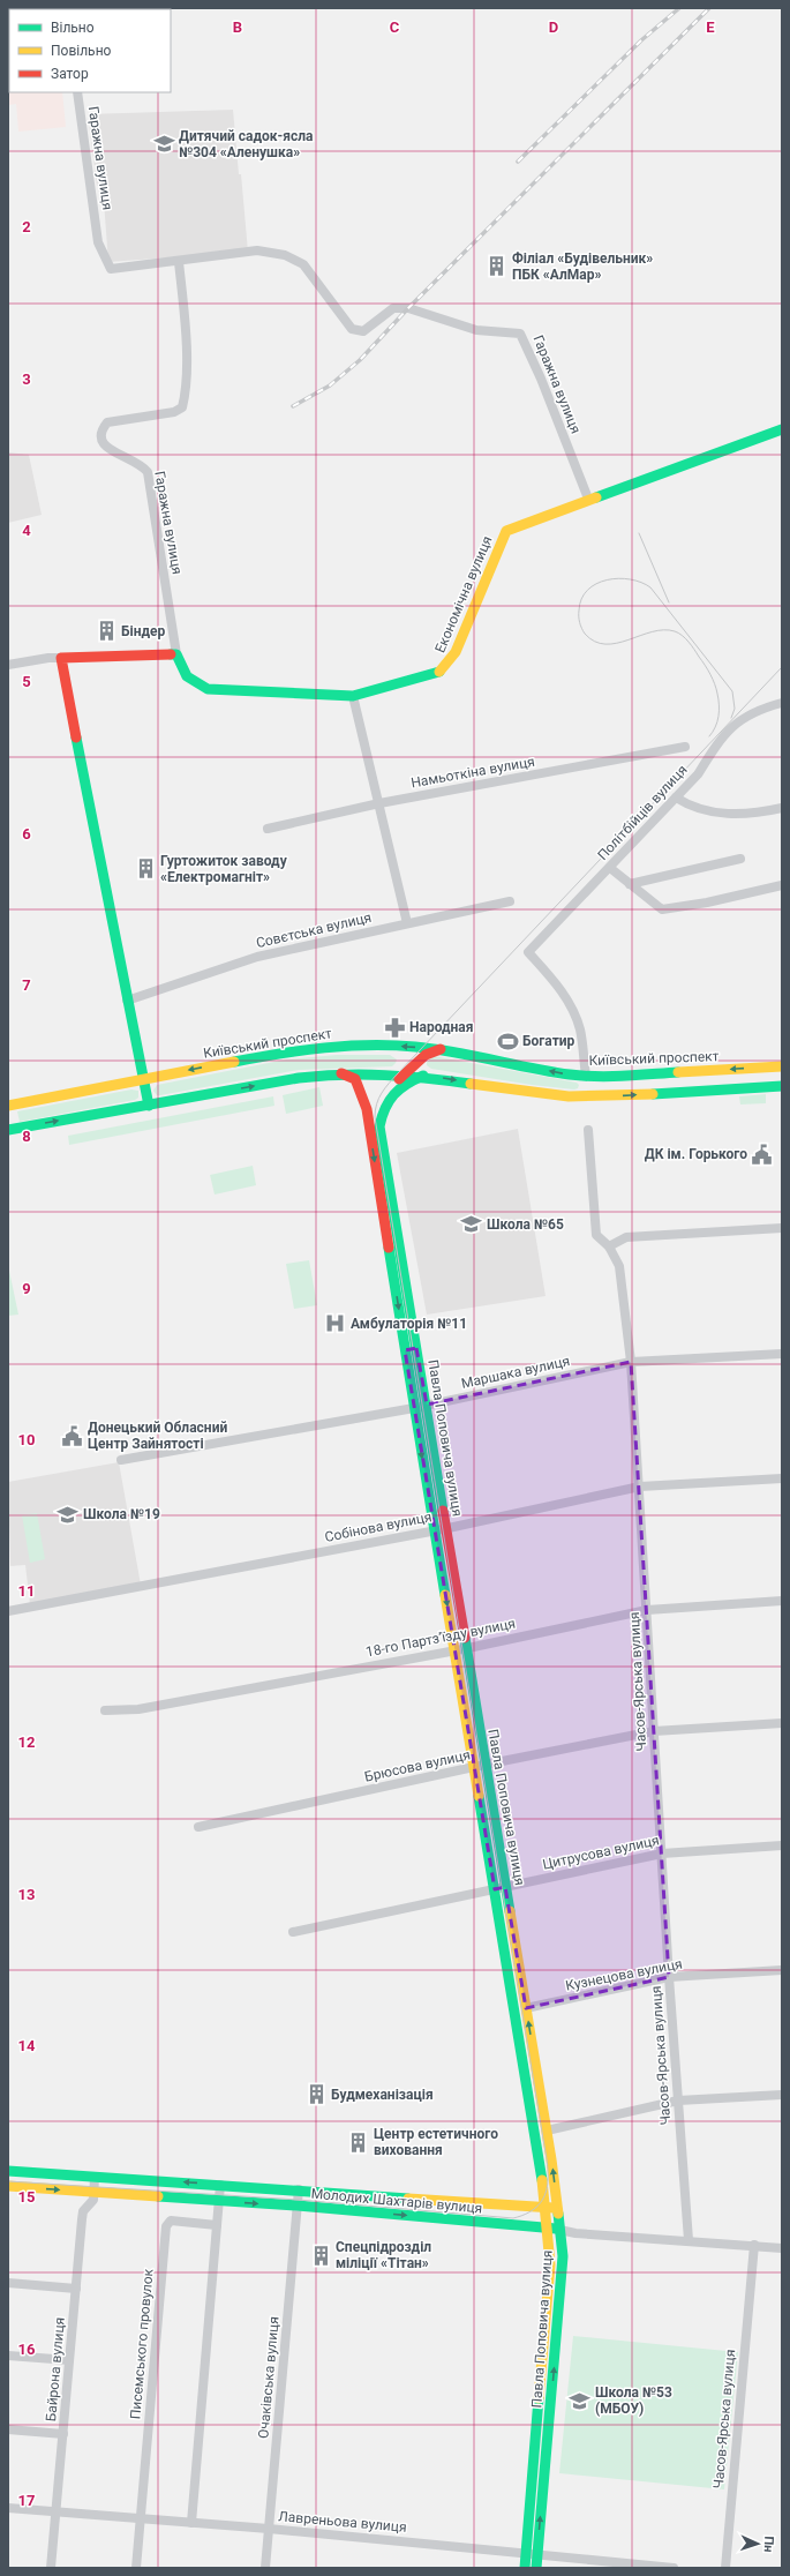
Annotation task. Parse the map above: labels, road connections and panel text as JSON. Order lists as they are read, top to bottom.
{
  "streets": {
    "main road": [
      "Економічна вулиця",
      "Київський проспект",
      "Павла Поповича вулиця",
      "Молодих Шахтарів вулиця"
    ],
    "street": [
      "Гаражна вулиця",
      "Намьоткіна вулиця",
      "Політбійців вулиця",
      "Совєтська вулиця",
      "Маршака вулиця",
      "Собінова вулиця",
      "18-го Партз’їзду вулиця",
      "Часов-Ярська вулиця",
      "Брюсова вулиця",
      "Цитрусова вулиця",
      "Кузнецова вулиця",
      "Писемського провулок",
      "Байрона вулиця",
      "Очаківська вулиця",
      "Лавреньова вулиця"
    ]
  },
  "crossings": [
    ["Гаражна вулиця", "Економічна вулиця"],
    ["Політбійців вулиця", "Київський проспект"],
    ["Маршака вулиця", "Павла Поповича вулиця"],
    ["Маршака вулиця", "Часов-Ярська вулиця"],
    ["Павла Поповича вулиця", "Собінова вулиця"],
    ["Павла Поповича вулиця", "18-го Партз’їзду вулиця"],
    ["Павла Поповича вулиця", "Брюсова вулиця"],
    ["Павла Поповича вулиця", "Цитрусова вулиця"],
    ["Павла Поповича вулиця", "Кузнецова вулиця"],
    ["Павла Поповича вулиця", "Молодих Шахтарів вулиця"],
    ["Павла Поповича вулиця", "Лавреньова вулиця"],
    ["Собінова вулиця", "Часов-Ярська вулиця"],
    ["18-го Партз’їзду вулиця", "Часов-Ярська вулиця"],
    ["Часов-Ярська вулиця", "Брюсова вулиця"],
    ["Часов-Ярська вулиця", "Цитрусова вулиця"],
    ["Часов-Ярська вулиця", "Кузнецова вулиця"],
    ["Часов-Ярська вулиця", "Молодих Шахтарів вулиця"],
    ["Молодих Шахтарів вулиця", "Байрона вулиця"],
    ["Молодих Шахтарів вулиця", "Очаківська вулиця"],
    ["Писемського провулок", "Лавреньова вулиця"],
    ["Байрона вулиця", "Лавреньова вулиця"],
    ["Очаківська вулиця", "Лавреньова вулиця"]
  ],
  "places": {
    "school or university": [
      "Дитячий садок-ясла №304 «Аленушка»",
      "Школа №65",
      "Школа №19",
      "Школа №53 (МБОУ)"
    ],
    "building": [
      "Філіал «Будівельник» ПБК «АлМар»",
      "Біндер",
      "Гуртожиток заводу «Електромагніт»",
      "Будмеханізація",
      "Центр естетичного виховання",
      "Спецпідрозділ міліції «Тітан»"
    ],
    "pharmacy": ["Народная"],
    "sports": ["Богатир"],
    "public building": ["ДК ім. Горького", "Донецький Обласний Центр Зайнятості"],
    "hospital": ["Амбулаторія №11"]
  },
  "legend": ["Вільно", "Повільно", "Затор"],
  "north": "right",
  "grid": {
    "columns": [
      "B",
      "C",
      "D",
      "E"
    ],
    "rows": [
      "2",
      "3",
      "4",
      "5",
      "6",
      "7",
      "8",
      "9",
      "10",
      "11",
      "12",
      "13",
      "14",
      "15",
      "16",
      "17"
    ]
  }
}
